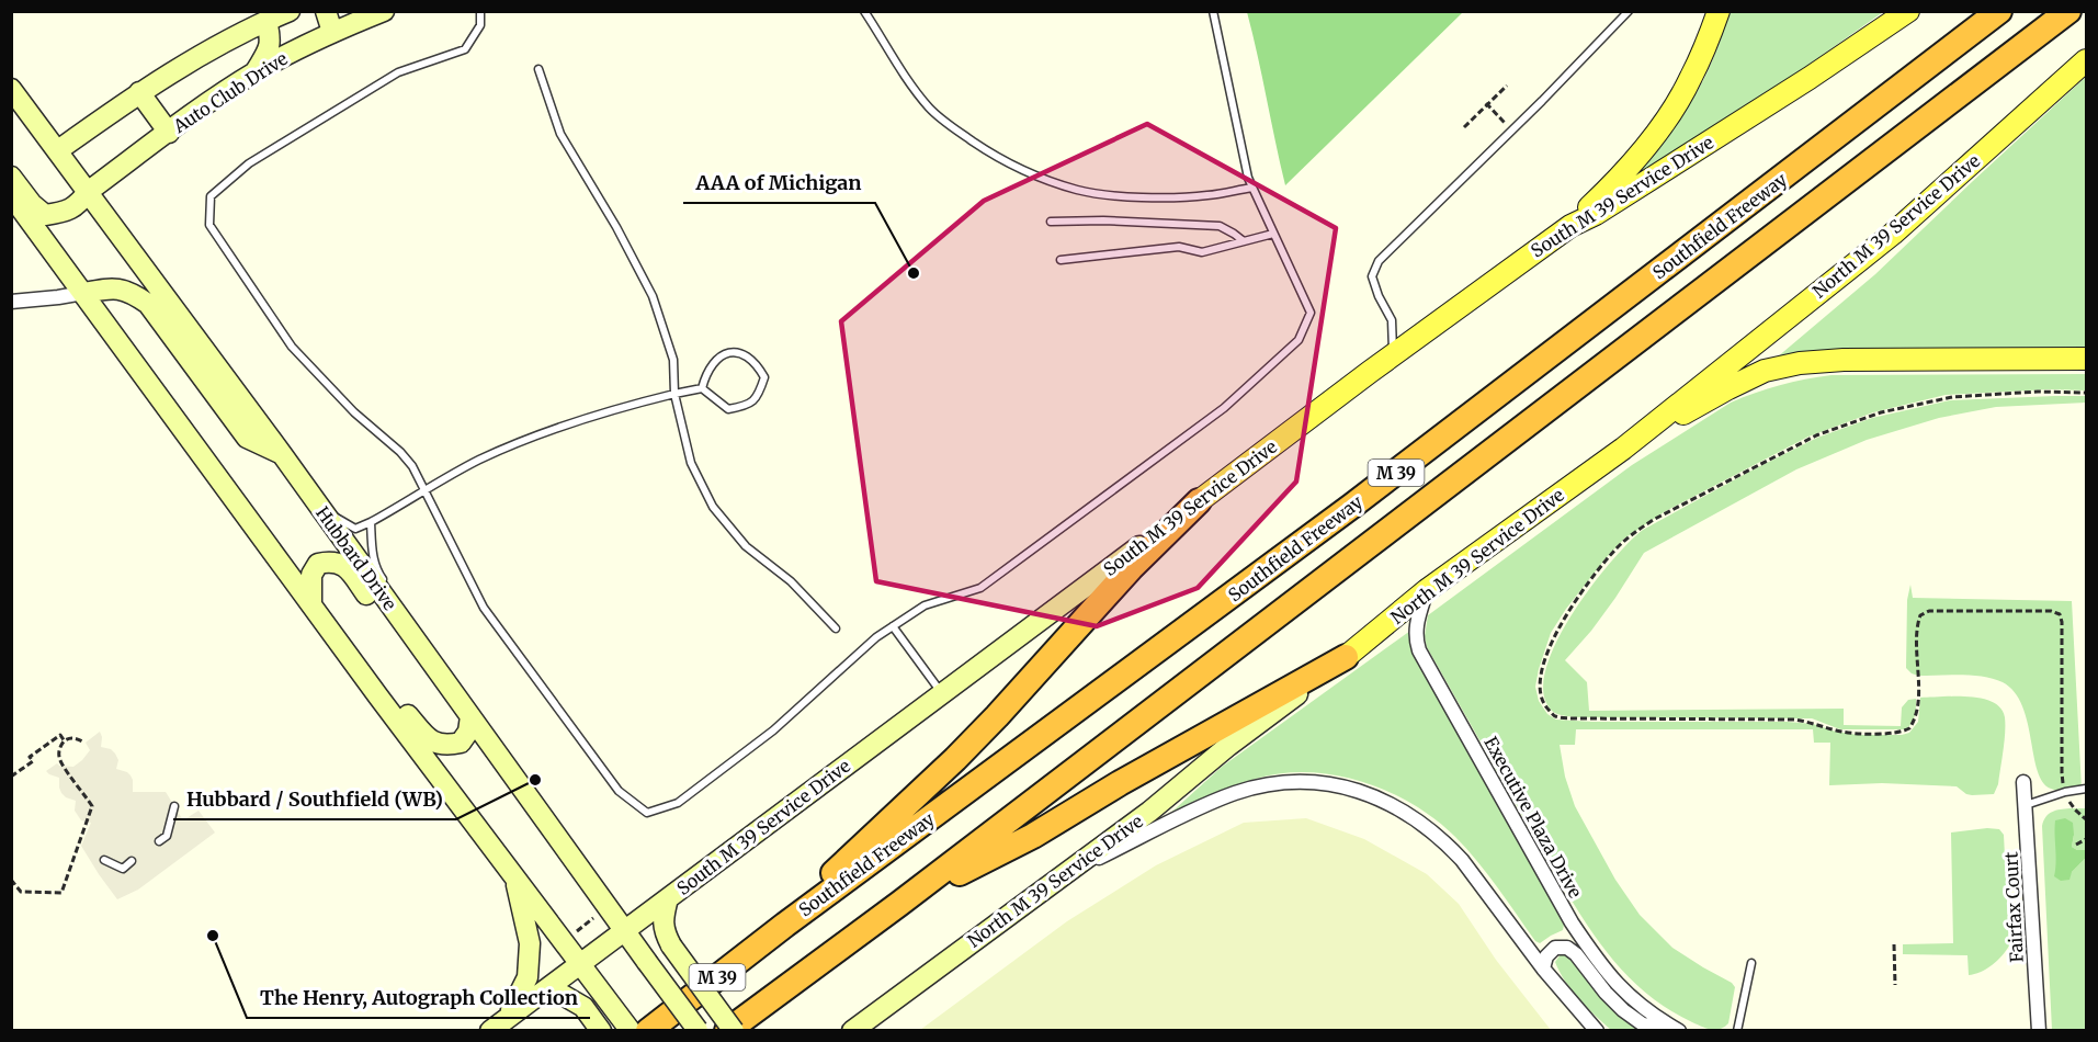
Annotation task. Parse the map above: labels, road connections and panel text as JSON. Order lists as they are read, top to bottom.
{
  "streets": {
    "highway": ["Southfield Freeway", "M 39"],
    "main road": ["South M 39 Service Drive", "North M 39 Service Drive"],
    "street": [
      "Auto Club Drive",
      "Hubbard Drive",
      "Executive Plaza Drive",
      "Fairfax Court"
    ]
  },
  "crossings": [
    ["Auto Club Drive", "Hubbard Drive"],
    ["South M 39 Service Drive", "Hubbard Drive"],
    ["North M 39 Service Drive", "Executive Plaza Drive"]
  ],
  "places": ["AAA of Michigan", "Hubbard / Southfield (WB)", "The Henry, Autograph Collection"]
}
